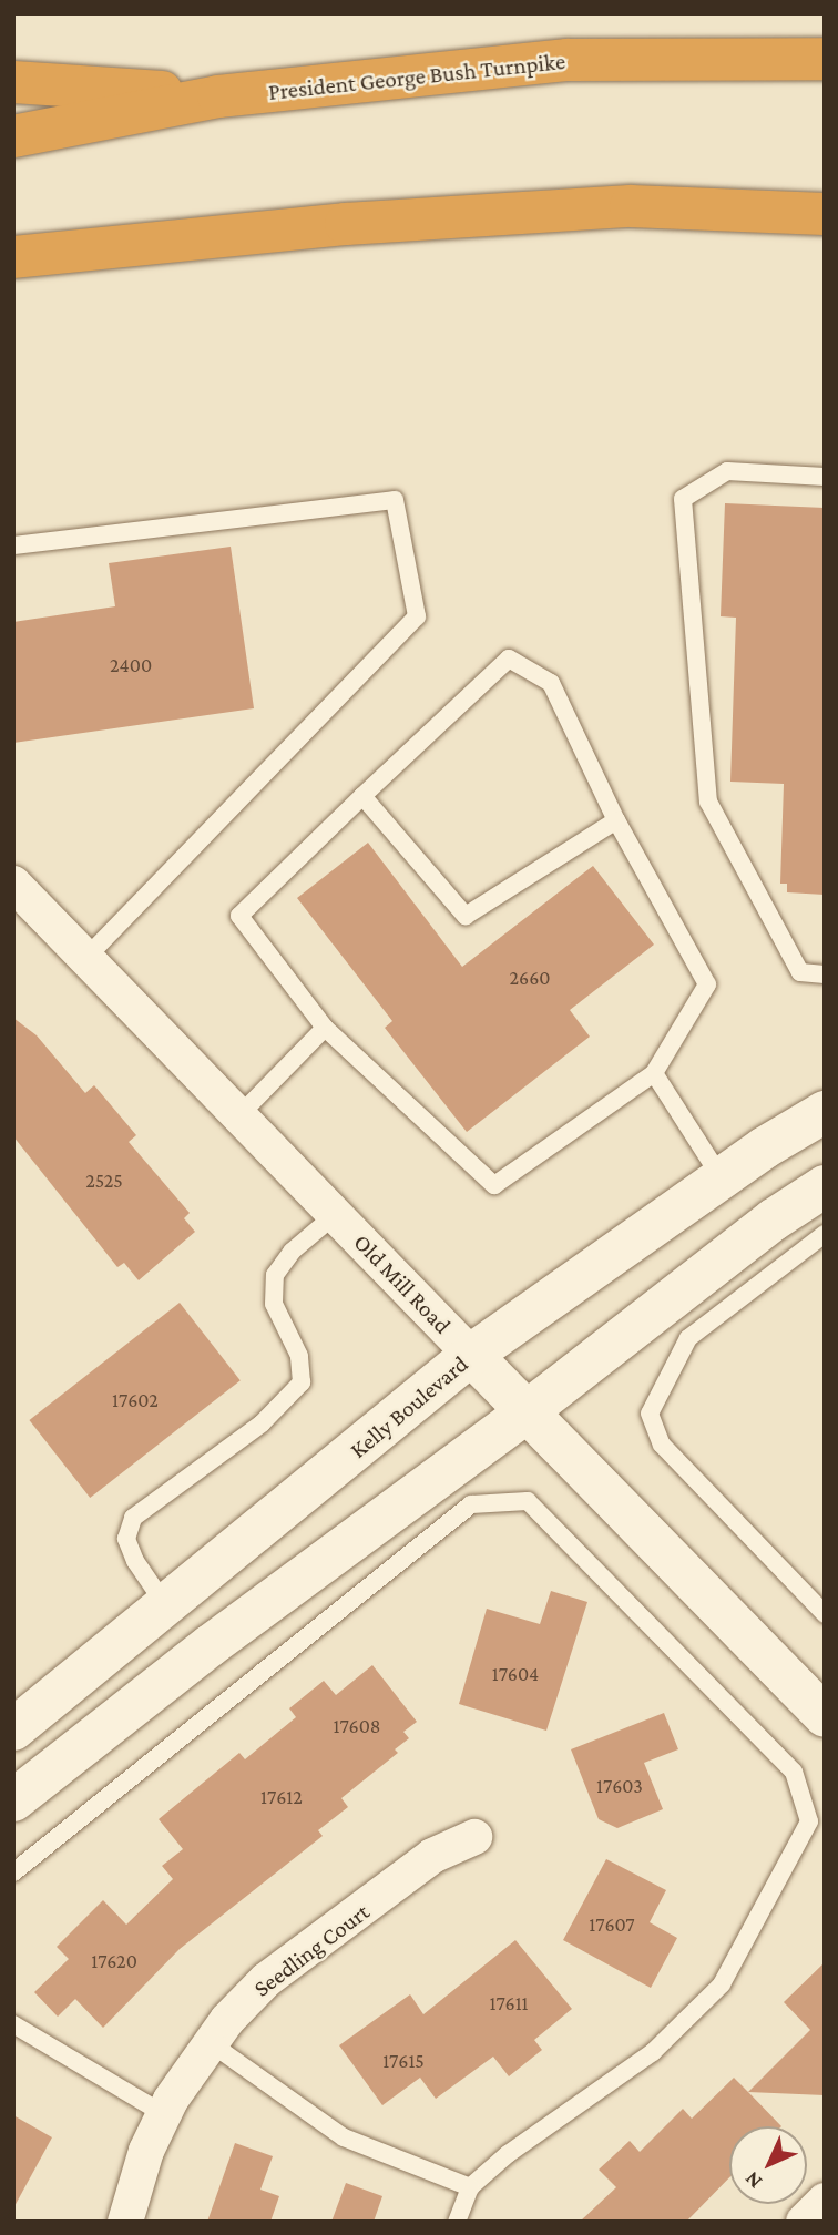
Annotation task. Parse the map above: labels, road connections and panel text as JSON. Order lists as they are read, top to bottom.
{
  "streets": {
    "highway": ["President George Bush Turnpike"],
    "main road": ["Old Mill Road", "Kelly Boulevard"],
    "street": ["Seedling Court"]
  },
  "crossings": [
    ["Old Mill Road", "Kelly Boulevard"]
  ],
  "house_numbers": [
    "2400",
    "2660",
    "2525",
    "17602",
    "17604",
    "17608",
    "17603",
    "17612",
    "17607",
    "17620",
    "17611",
    "17615"
  ],
  "north": "bottom left"
}
